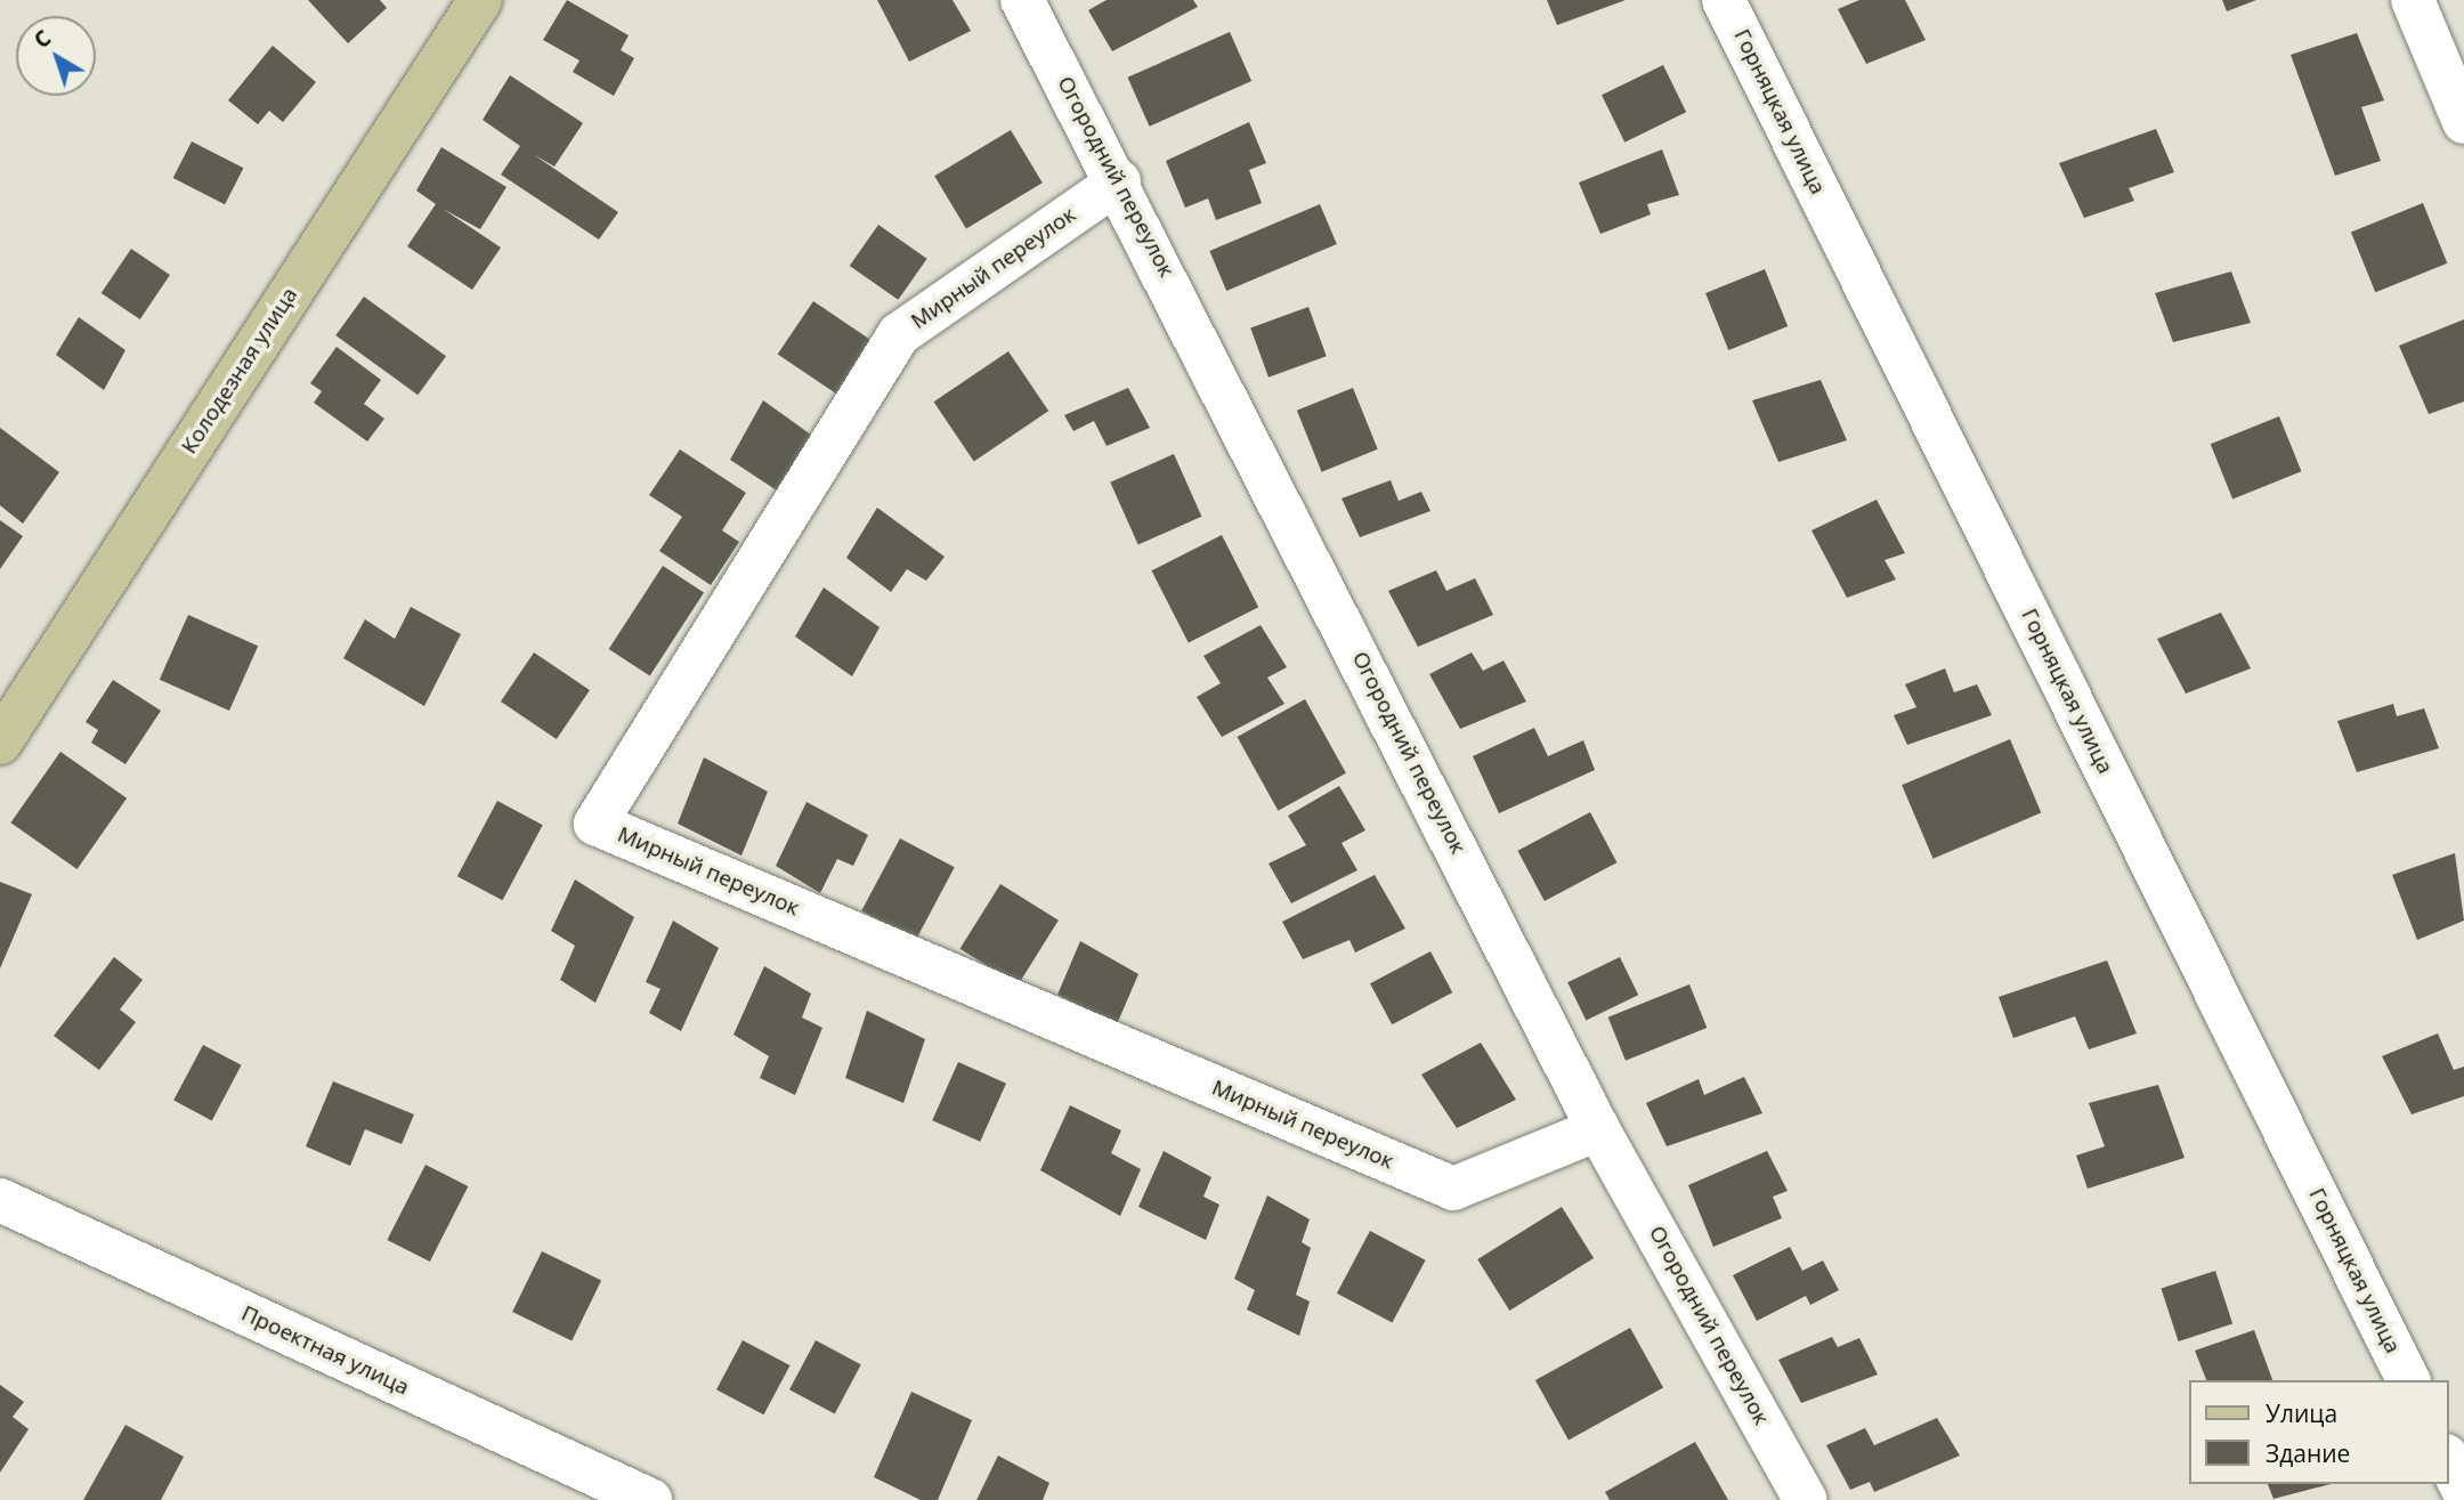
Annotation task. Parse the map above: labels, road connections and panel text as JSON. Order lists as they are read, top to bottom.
{
  "streets": {
    "main road": ["Колодезная улица"],
    "street": [
      "Горняцкая улица",
      "Огородний переулок",
      "Мирный переулок",
      "Проектная улица"
    ]
  },
  "crossings": [
    ["Огородний переулок", "Мирный переулок"]
  ],
  "legend": ["Улица", "Здание"],
  "north": "top left"
}
